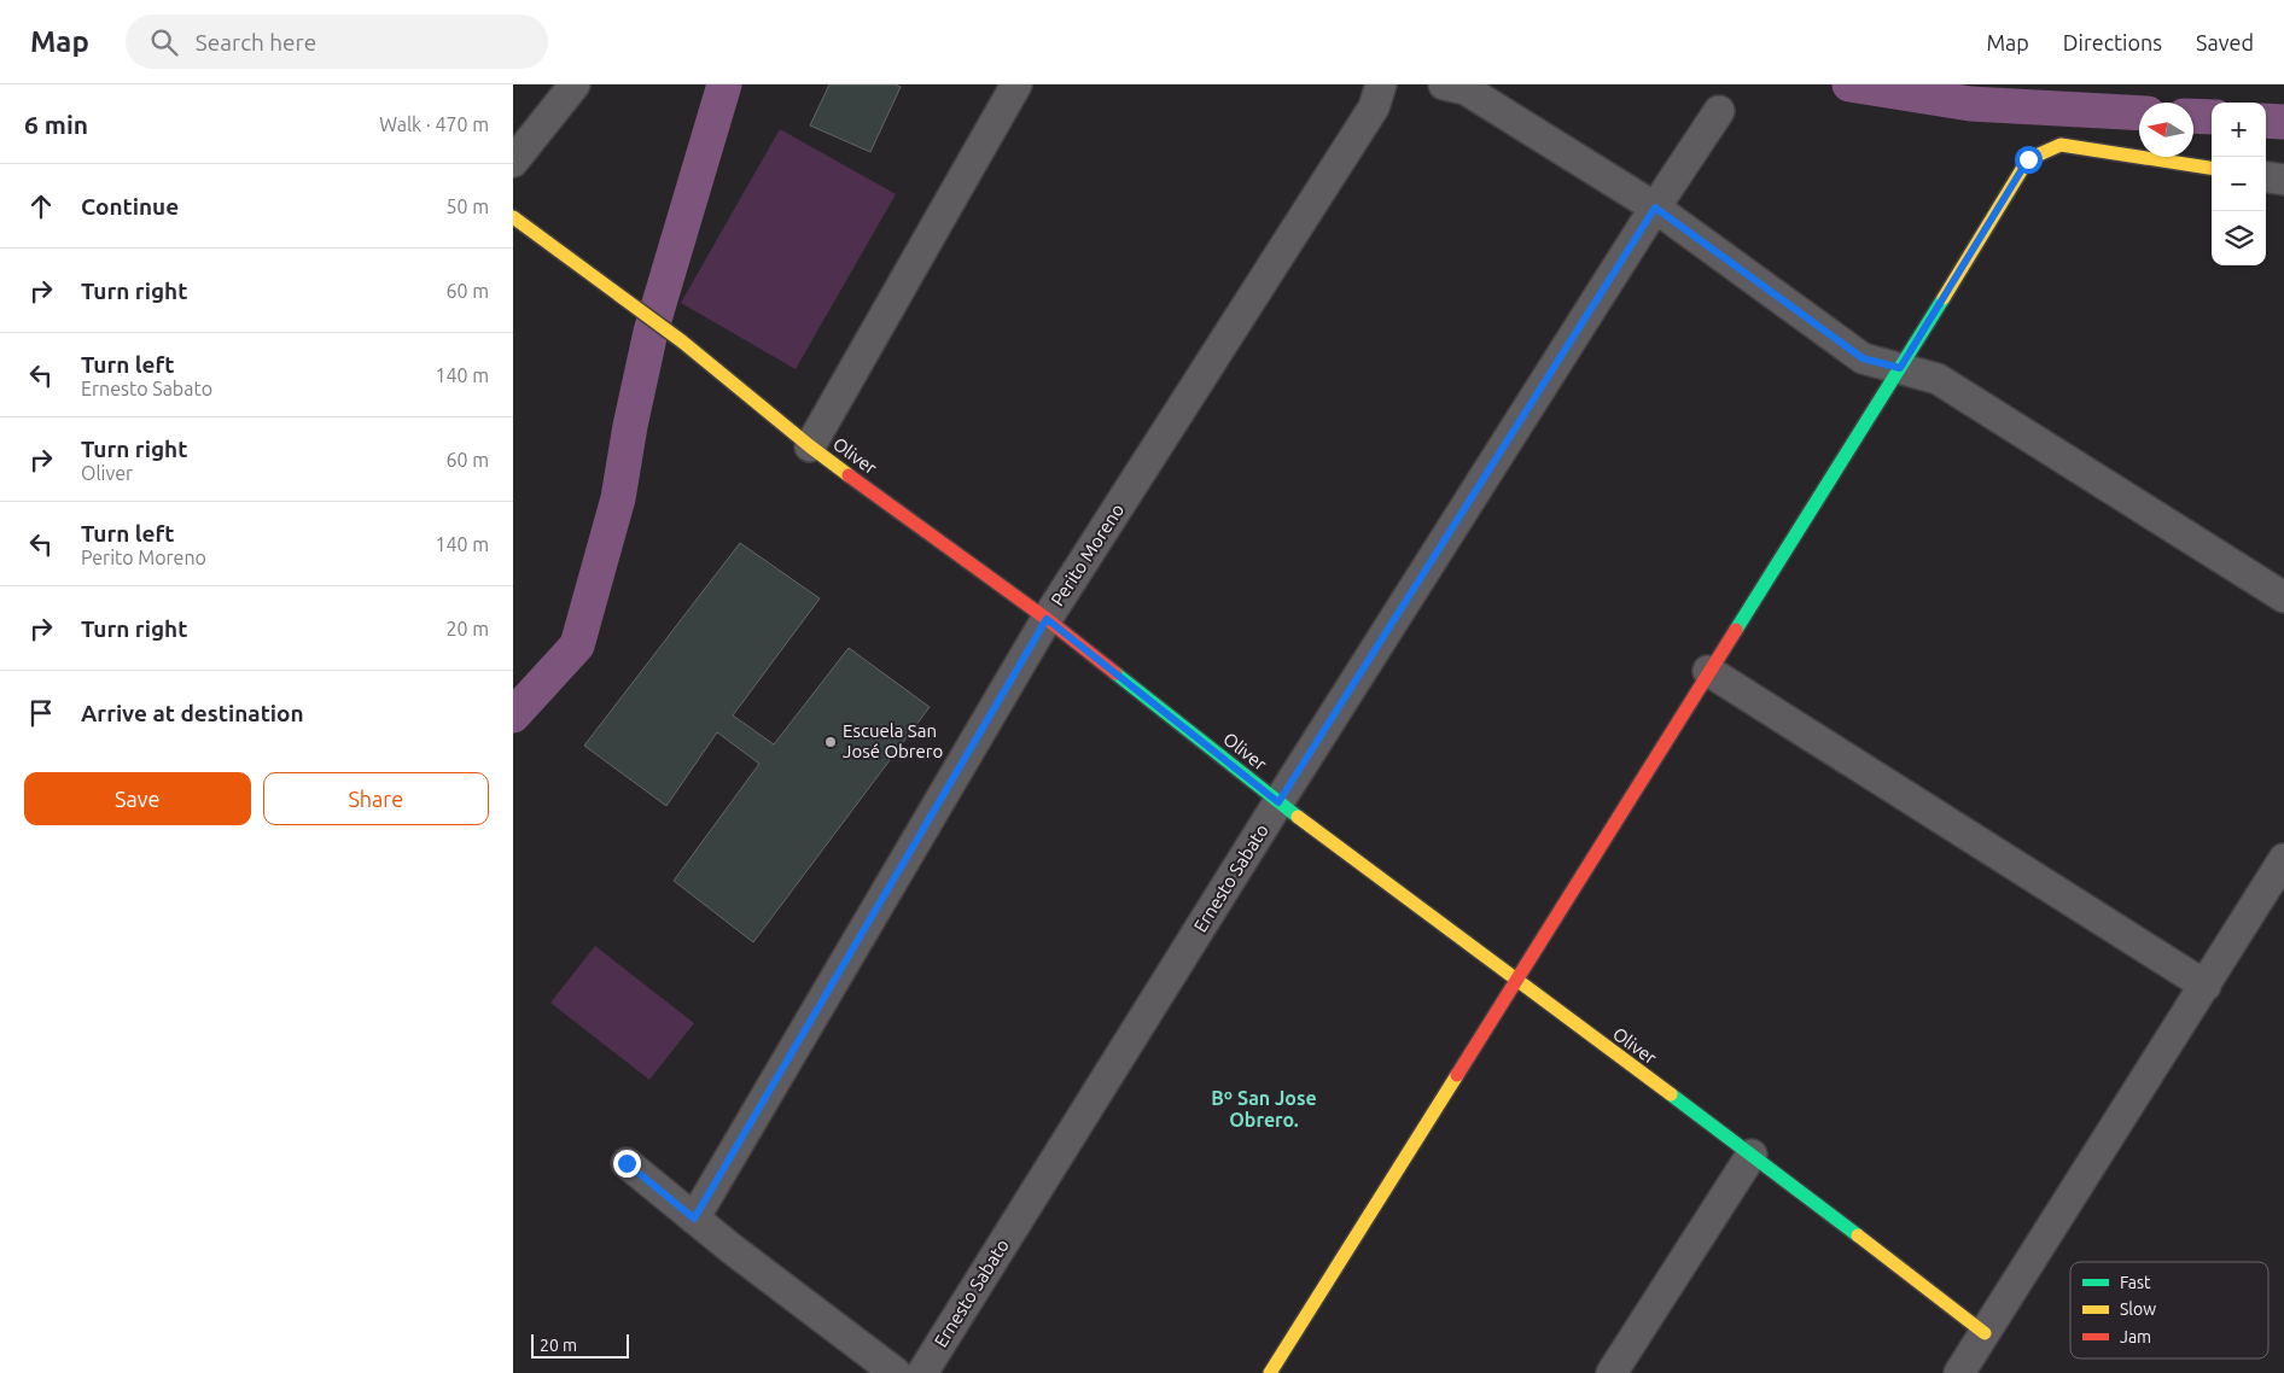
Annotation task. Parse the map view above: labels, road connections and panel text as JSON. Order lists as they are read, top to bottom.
{
  "streets": {
    "street": ["Oliver", "Perito Moreno", "Ernesto Sabato"]
  },
  "crossings": [
    ["Oliver", "Perito Moreno"],
    ["Oliver", "Ernesto Sabato"]
  ],
  "districts": ["Bº San Jose Obrero."],
  "places": ["Escuela San José Obrero"],
  "legend": ["Fast", "Slow", "Jam"],
  "scale_bar": "20 m",
  "north": "left",
  "page": {
    "header": "Map",
    "search": "Search here",
    "nav": ["Map", "Directions", "Saved"],
    "heading": ["6 min", "Walk · 470 m"],
    "map_buttons": ["+", "−"],
    "list": [
      ["Continue", "50 m"],
      ["Turn right", "60 m"],
      ["Turn left", "Ernesto Sabato", "140 m"],
      ["Turn right", "Oliver", "60 m"],
      ["Turn left", "Perito Moreno", "140 m"],
      ["Turn right", "20 m"],
      "Arrive at destination"
    ],
    "buttons": ["Save", "Share"],
    "scale": "20 m"
  }
}
